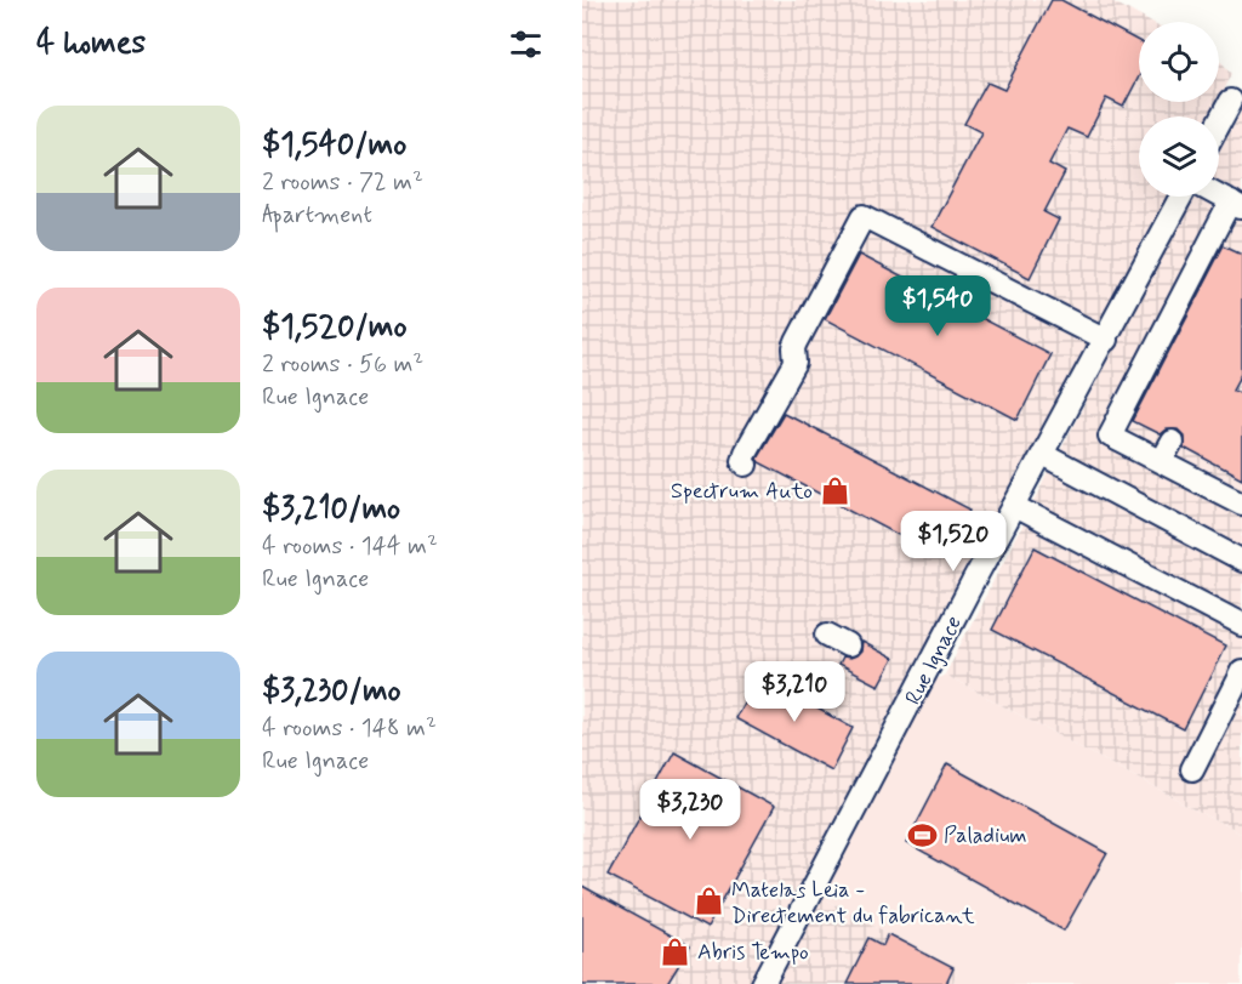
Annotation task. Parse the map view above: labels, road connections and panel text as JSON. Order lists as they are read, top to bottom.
{
  "streets": {
    "street": ["Rue Ignace"]
  },
  "places": {
    "shop": ["Spectrum Auto", "Matelas Leia - Directement du fabricant", "Abris Tempo"],
    "sports": ["Paladium"]
  },
  "page": {
    "heading": "4 homes",
    "list": [
      {
        "name": "$1,540/mo",
        "note": "2 rooms · 72 m² · Apartment"
      },
      {
        "name": "$1,520/mo",
        "note": "2 rooms · 56 m² · Rue Ignace"
      },
      {
        "name": "$3,210/mo",
        "note": "4 rooms · 144 m² · Rue Ignace"
      },
      {
        "name": "$3,230/mo",
        "note": "4 rooms · 148 m² · Rue Ignace"
      }
    ],
    "price": [
      "$1,540",
      "$1,520",
      "$3,210",
      "$3,230"
    ]
  }
}
